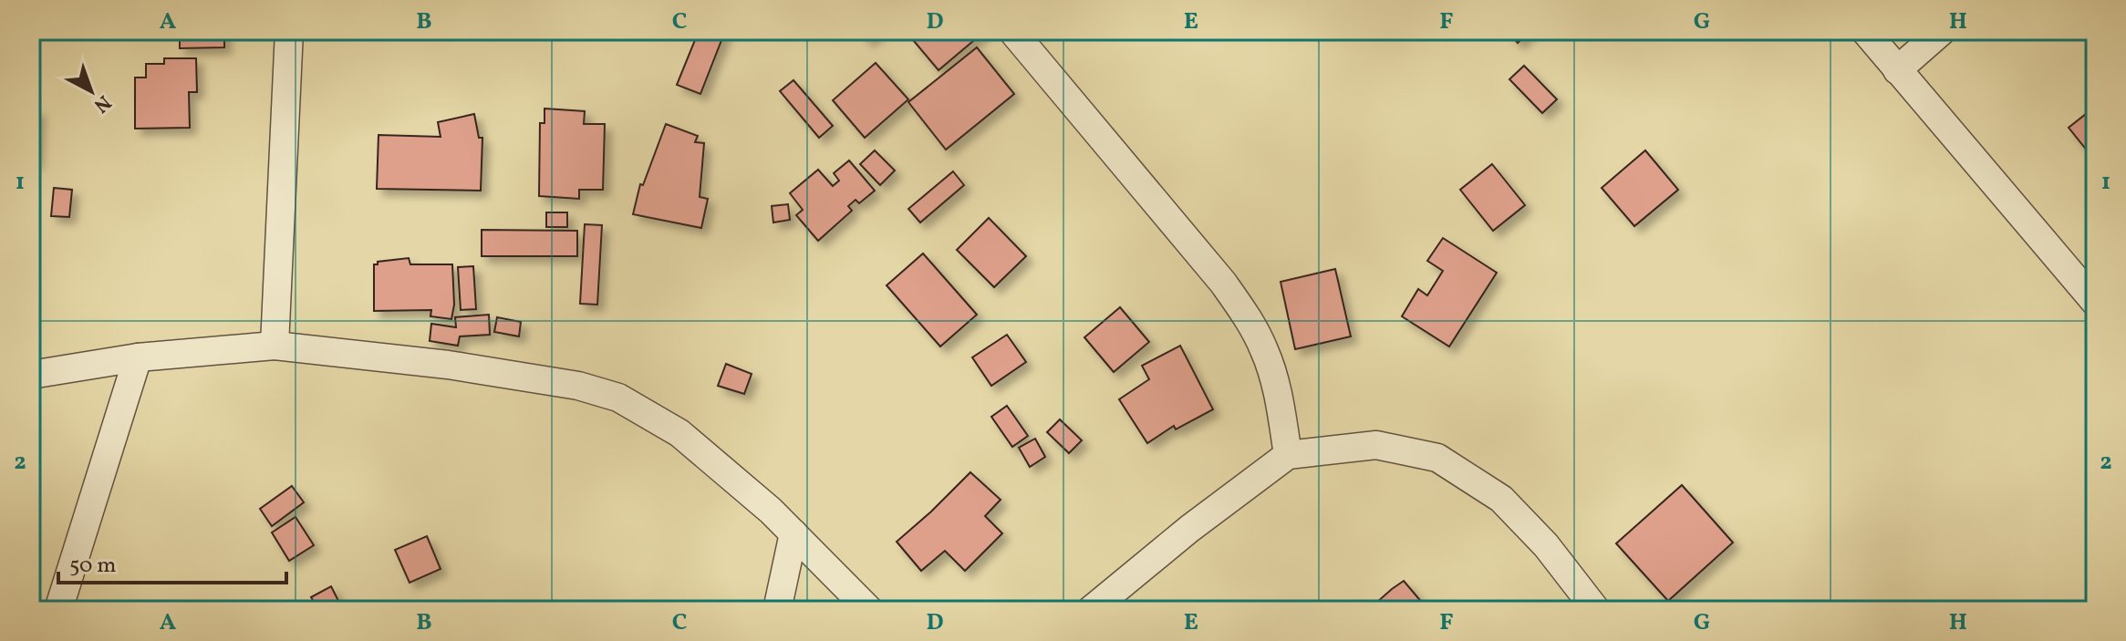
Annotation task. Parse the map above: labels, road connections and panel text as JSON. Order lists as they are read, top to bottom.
{
  "scale_bar": "50 m",
  "north": "bottom right",
  "grid": {
    "columns": [
      "A",
      "B",
      "C",
      "D",
      "E",
      "F",
      "G",
      "H"
    ],
    "rows": ["1", "2"]
  }
}
